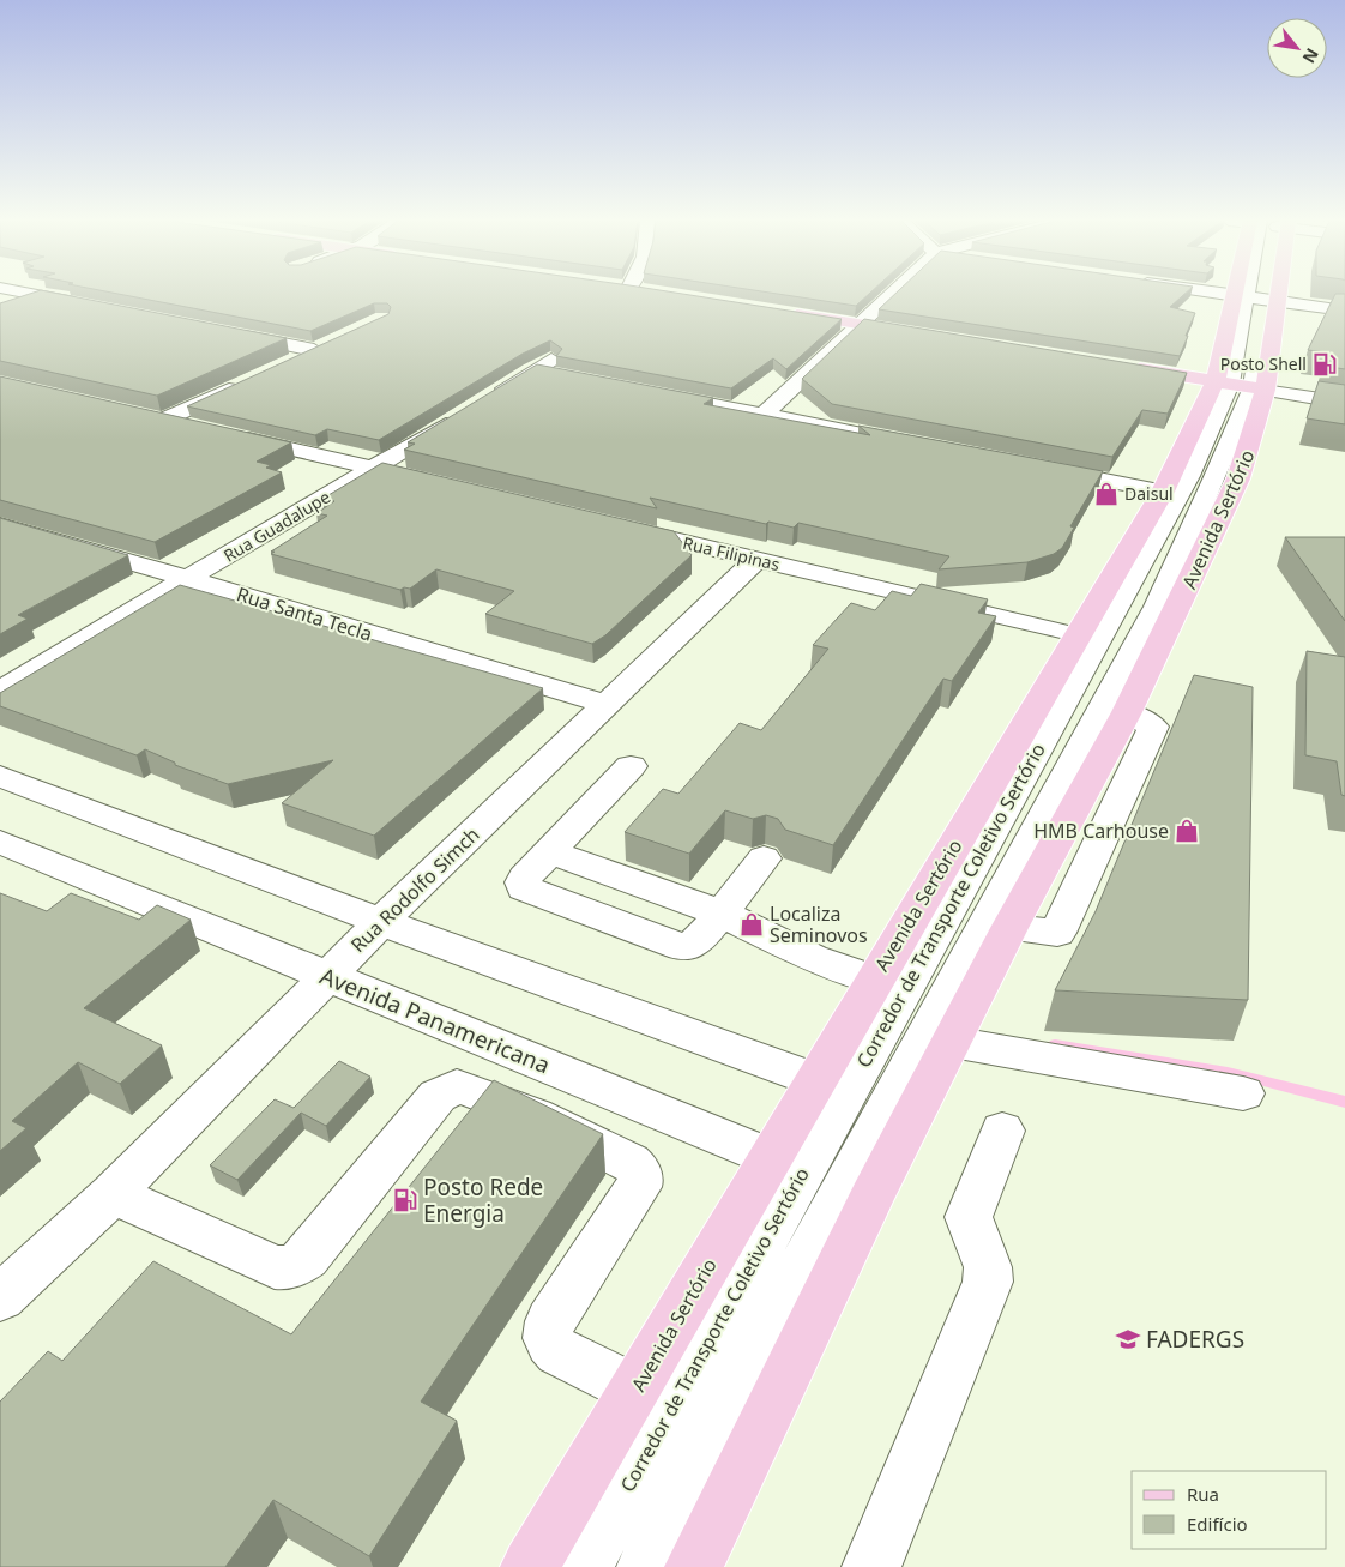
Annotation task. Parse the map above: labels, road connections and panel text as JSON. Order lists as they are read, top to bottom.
{
  "streets": {
    "main road": ["Avenida Sertório"],
    "street": [
      "Rua Guadalupe",
      "Rua Filipinas",
      "Rua Santa Tecla",
      "Rua Rodolfo Simch",
      "Corredor de Transporte Coletivo Sertório",
      "Avenida Panamericana"
    ]
  },
  "crossings": [
    ["Avenida Sertório", "Rua Filipinas"],
    ["Avenida Sertório", "Corredor de Transporte Coletivo Sertório"],
    ["Avenida Sertório", "Avenida Panamericana"],
    ["Rua Guadalupe", "Rua Santa Tecla"],
    ["Rua Filipinas", "Rua Rodolfo Simch"],
    ["Rua Santa Tecla", "Rua Rodolfo Simch"],
    ["Rua Rodolfo Simch", "Avenida Panamericana"],
    ["Corredor de Transporte Coletivo Sertório", "Avenida Panamericana"]
  ],
  "places": {
    "fuel station": ["Posto Shell", "Posto Rede Energia"],
    "shop": ["Daisul", "HMB Carhouse", "Localiza Seminovos"],
    "school or university": ["FADERGS"]
  },
  "legend": ["Rua", "Edifício"],
  "north": "bottom right"
}
